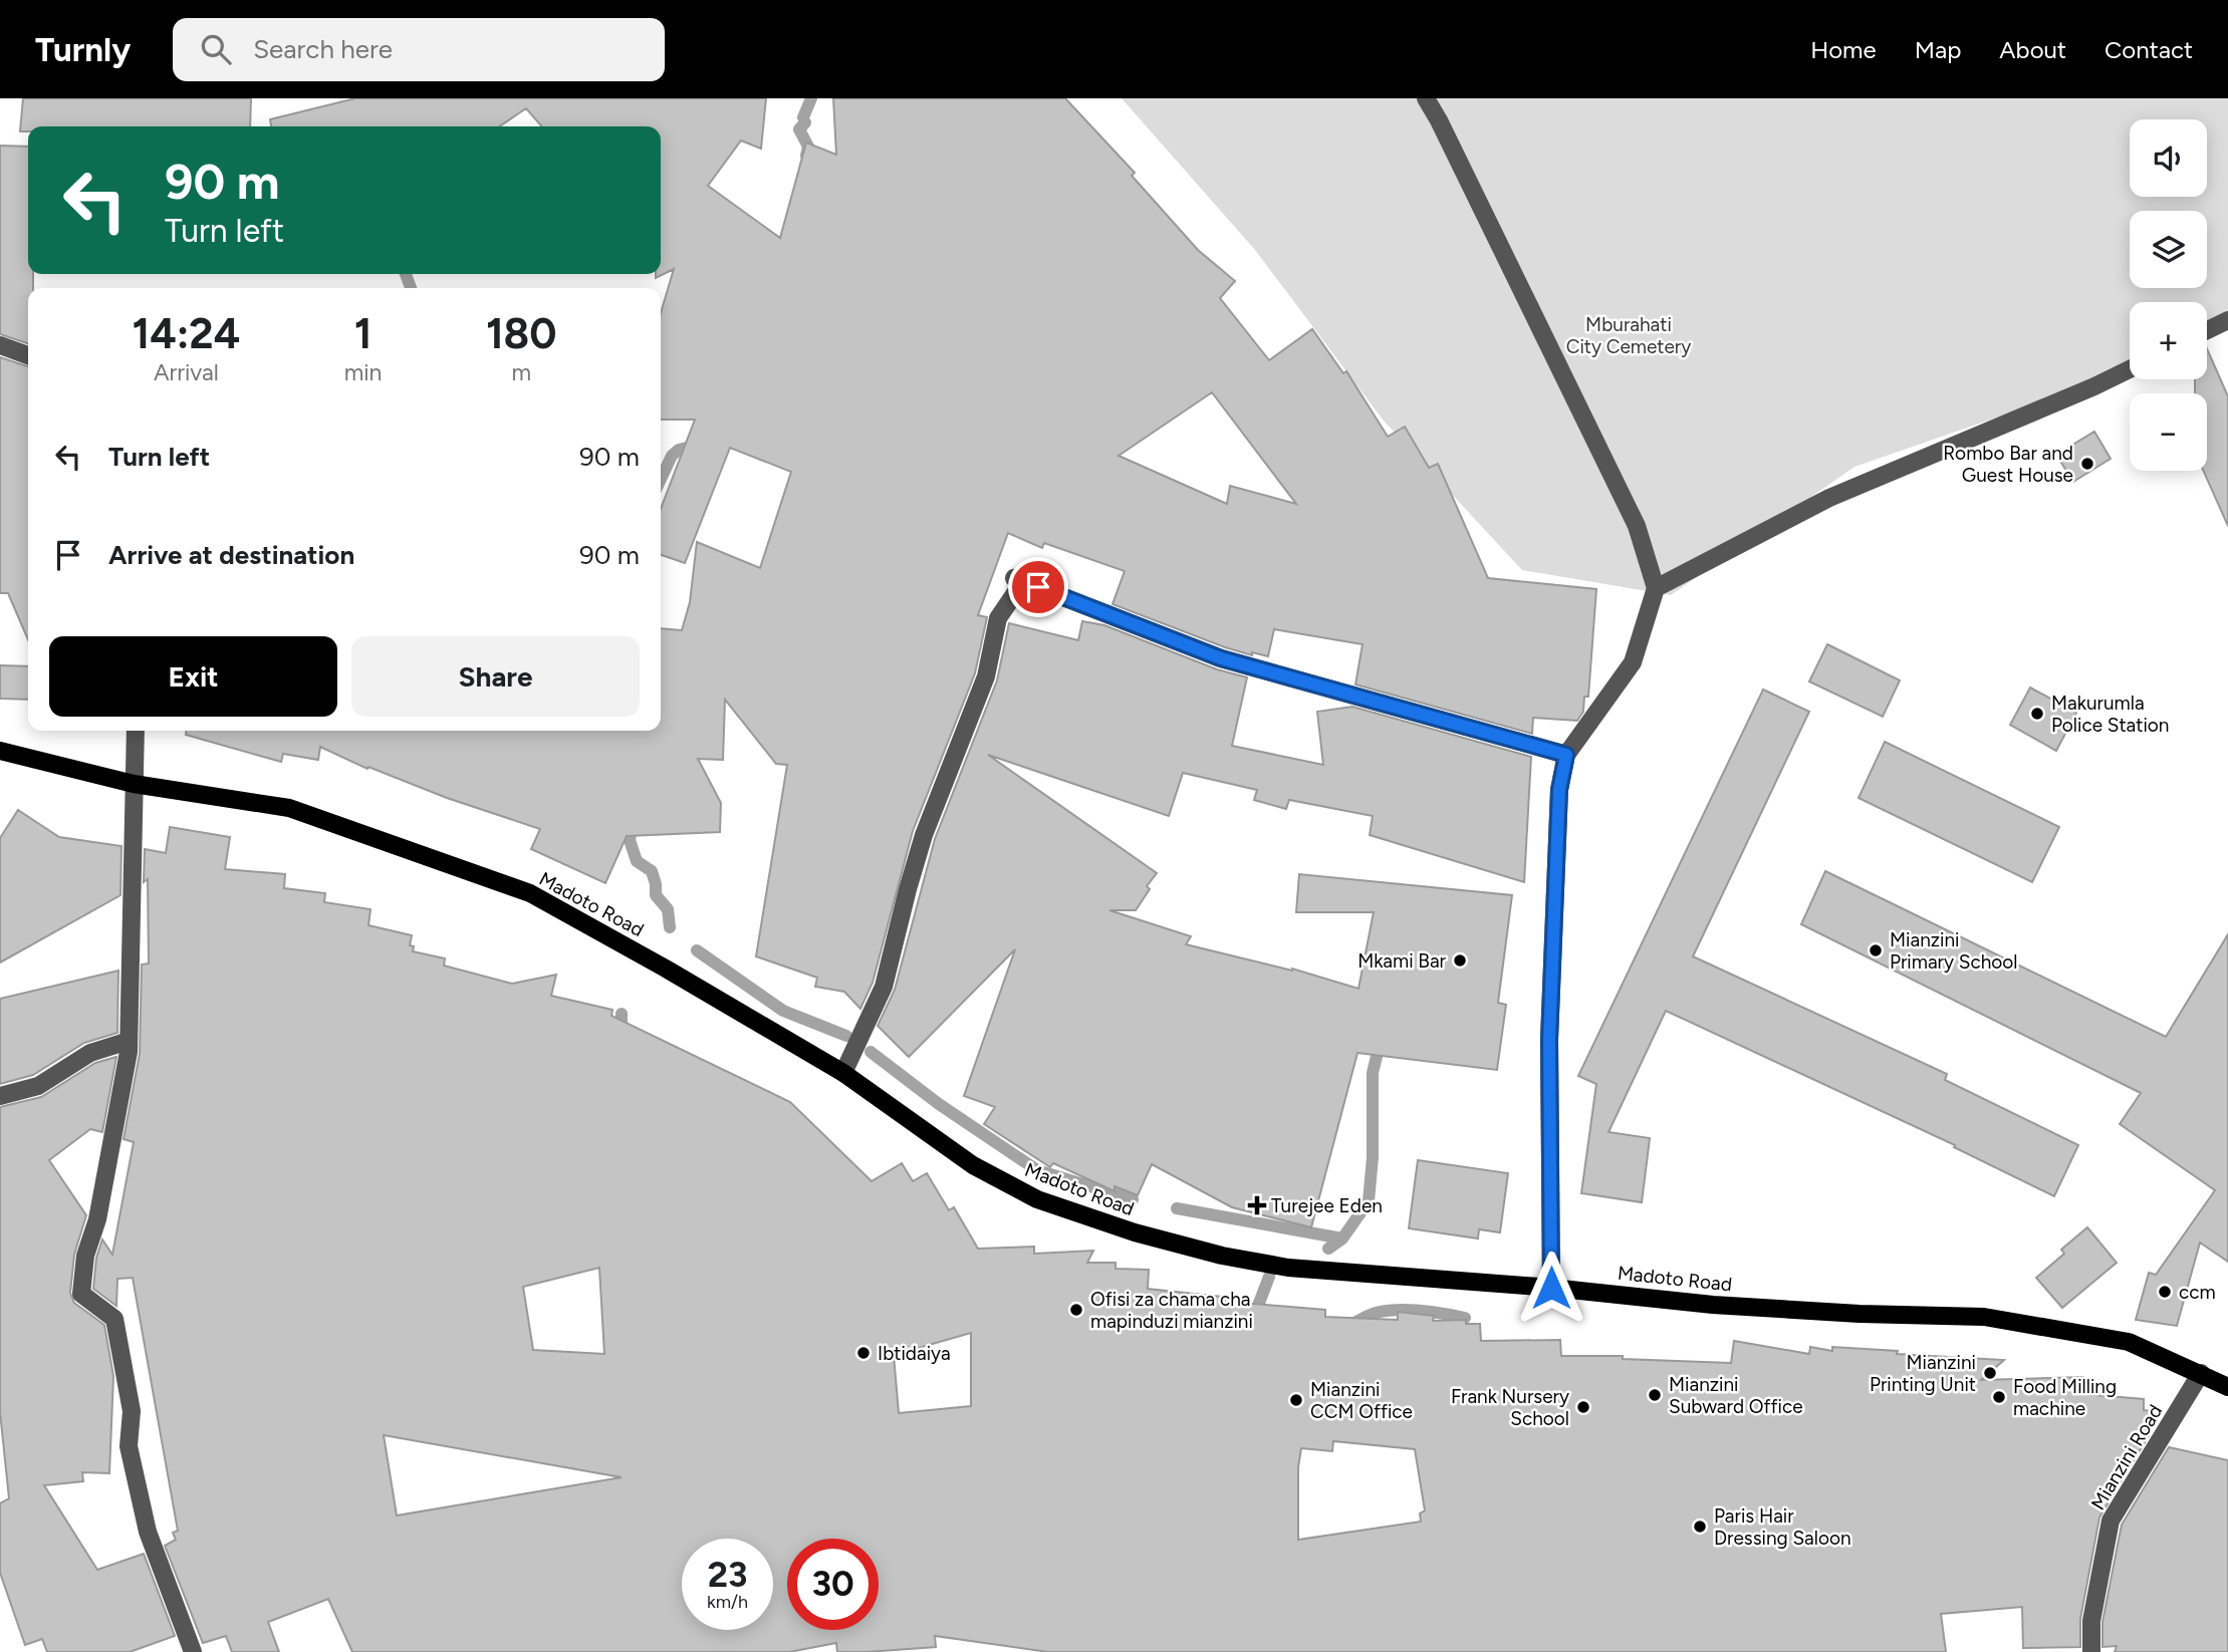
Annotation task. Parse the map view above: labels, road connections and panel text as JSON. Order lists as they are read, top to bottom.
{
  "streets": {
    "main road": ["Madoto Road"],
    "street": ["Mianzini Road"]
  },
  "crossings": [
    ["Madoto Road", "Mianzini Road"]
  ],
  "parks": ["Mburahati City Cemetery"],
  "places": {
    "other": [
      "Rombo Bar and Guest House",
      "Makurumla Police Station",
      "Mianzini Primary School",
      "Mkami Bar",
      "ccm",
      "Ofisi za chama cha mapinduzi mianzini",
      "Ibtidaiya",
      "Mianzini Printing Unit",
      "Mianzini Subward Office",
      "Food Milling machine",
      "Mianzini CCM Office",
      "Frank Nursery School",
      "Paris Hair Dressing Saloon"
    ],
    "health": ["Turejee Eden"]
  },
  "page": {
    "header": "Turnly",
    "search": "Search here",
    "nav": [
      "Home",
      "Map",
      "About",
      "Contact"
    ],
    "map_buttons": ["+", "−"],
    "turn": ["90 m", "Turn left"],
    "eta": [
      "14:24",
      "Arrival",
      "1",
      "min",
      "180",
      "m"
    ],
    "list": [
      {
        "name": "Turn left",
        "value": "90 m"
      },
      {
        "name": "Arrive at destination",
        "value": "90 m"
      }
    ],
    "buttons": ["Exit", "Share"],
    "speed": "23 km/h",
    "limit": "30"
  }
}
